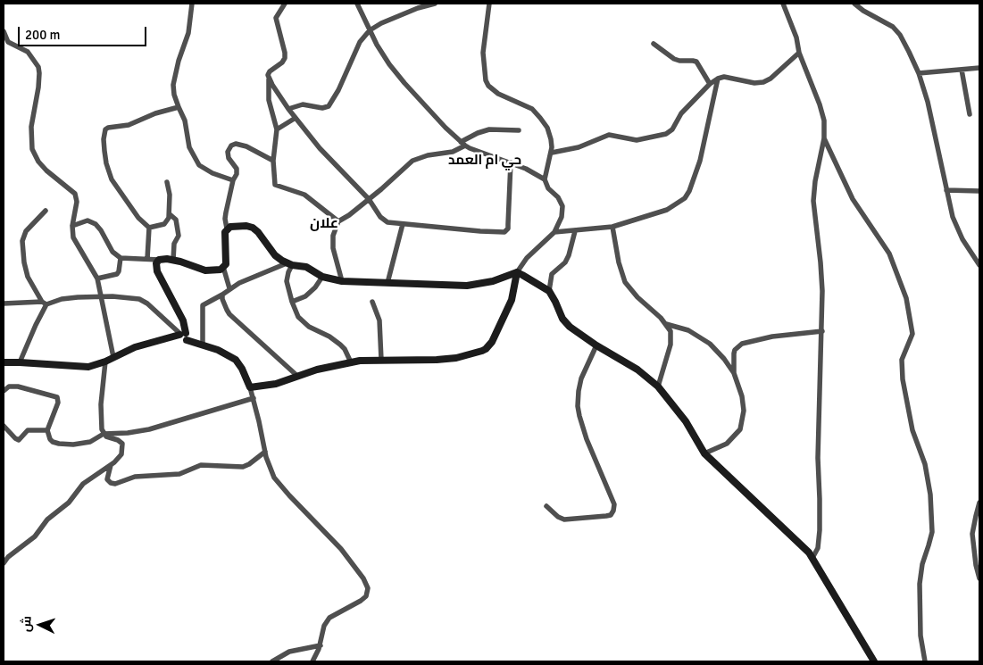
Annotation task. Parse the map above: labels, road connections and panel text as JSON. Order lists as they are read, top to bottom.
{
  "districts": ["حي ام العمد", "علان"],
  "scale_bar": "200 m",
  "north": "left"
}
